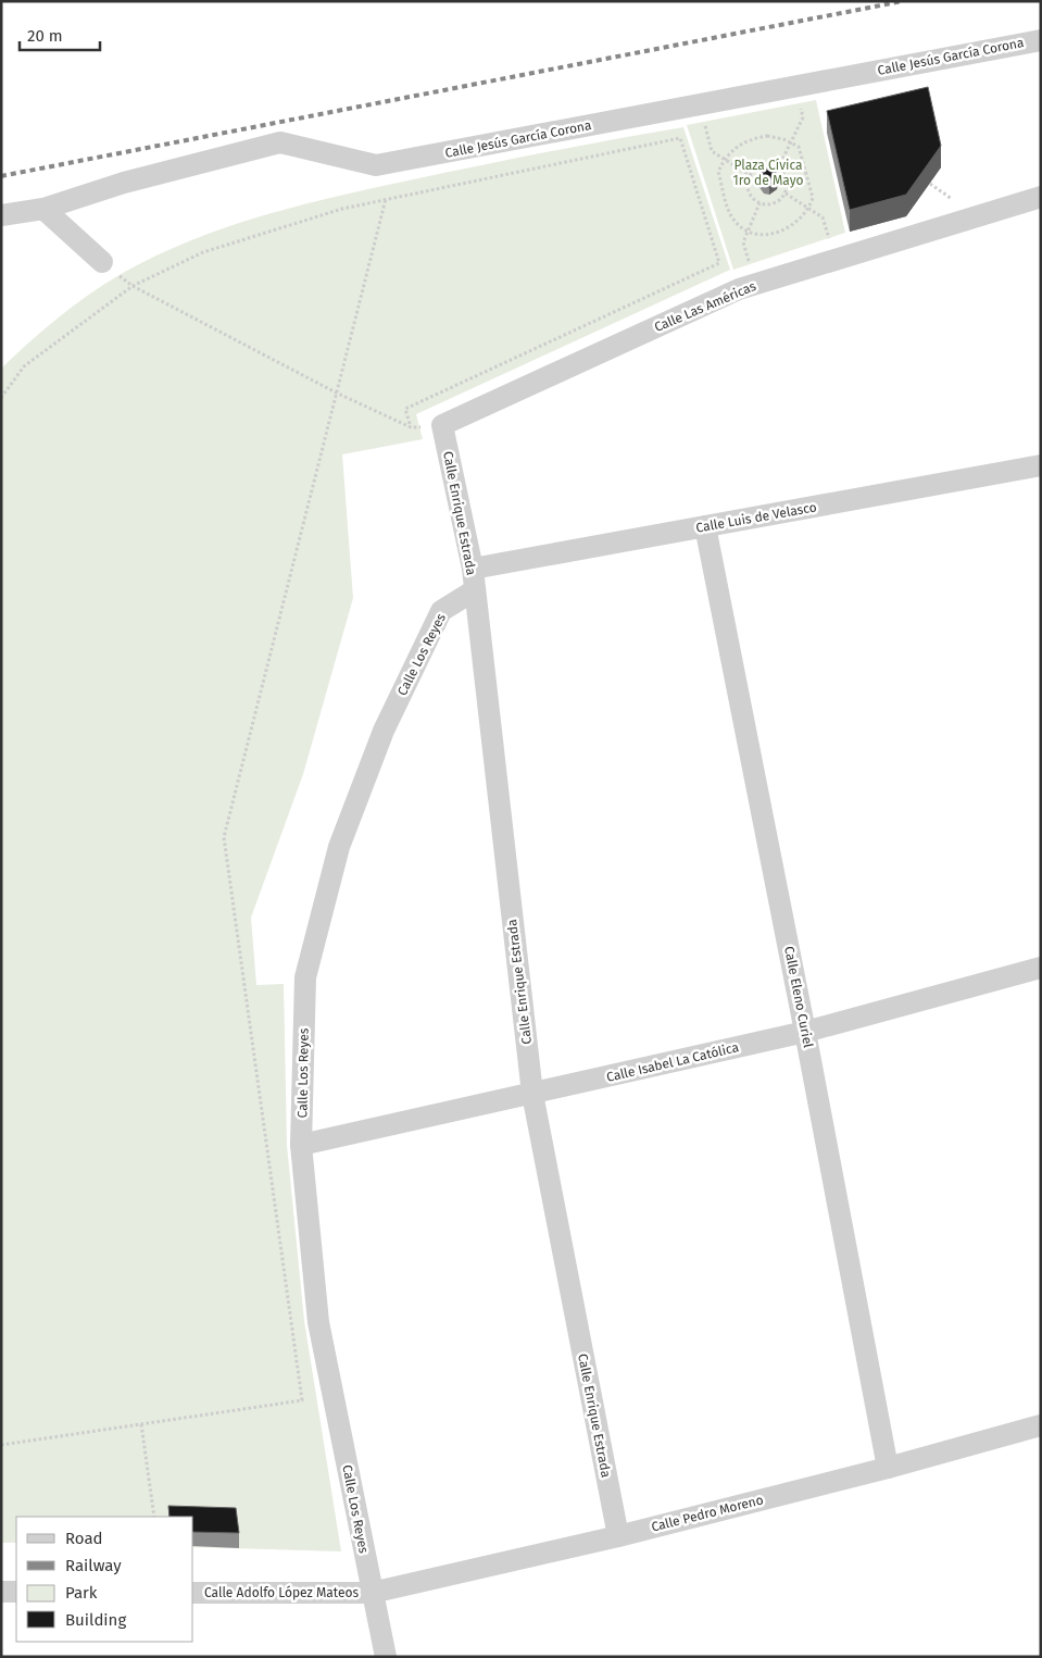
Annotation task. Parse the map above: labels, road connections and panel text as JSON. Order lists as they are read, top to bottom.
{
  "streets": {
    "street": [
      "Calle Jesús García Corona",
      "Calle Las Américas",
      "Calle Enrique Estrada",
      "Calle Luis de Velasco",
      "Calle Los Reyes",
      "Calle Eleno Curiel",
      "Calle Isabel La Católica",
      "Calle Pedro Moreno",
      "Calle Adolfo López Mateos"
    ]
  },
  "crossings": [
    ["Calle Las Américas", "Calle Enrique Estrada"],
    ["Calle Enrique Estrada", "Calle Luis de Velasco"],
    ["Calle Enrique Estrada", "Calle Los Reyes"],
    ["Calle Enrique Estrada", "Calle Isabel La Católica"],
    ["Calle Enrique Estrada", "Calle Pedro Moreno"],
    ["Calle Luis de Velasco", "Calle Eleno Curiel"],
    ["Calle Los Reyes", "Calle Isabel La Católica"],
    ["Calle Los Reyes", "Calle Pedro Moreno"],
    ["Calle Los Reyes", "Calle Adolfo López Mateos"],
    ["Calle Eleno Curiel", "Calle Isabel La Católica"],
    ["Calle Eleno Curiel", "Calle Pedro Moreno"],
    ["Calle Pedro Moreno", "Calle Adolfo López Mateos"]
  ],
  "parks": ["Plaza Cívica 1ro de Mayo"],
  "legend": [
    "Road",
    "Railway",
    "Park",
    "Building"
  ],
  "scale_bar": "20 m"
}
